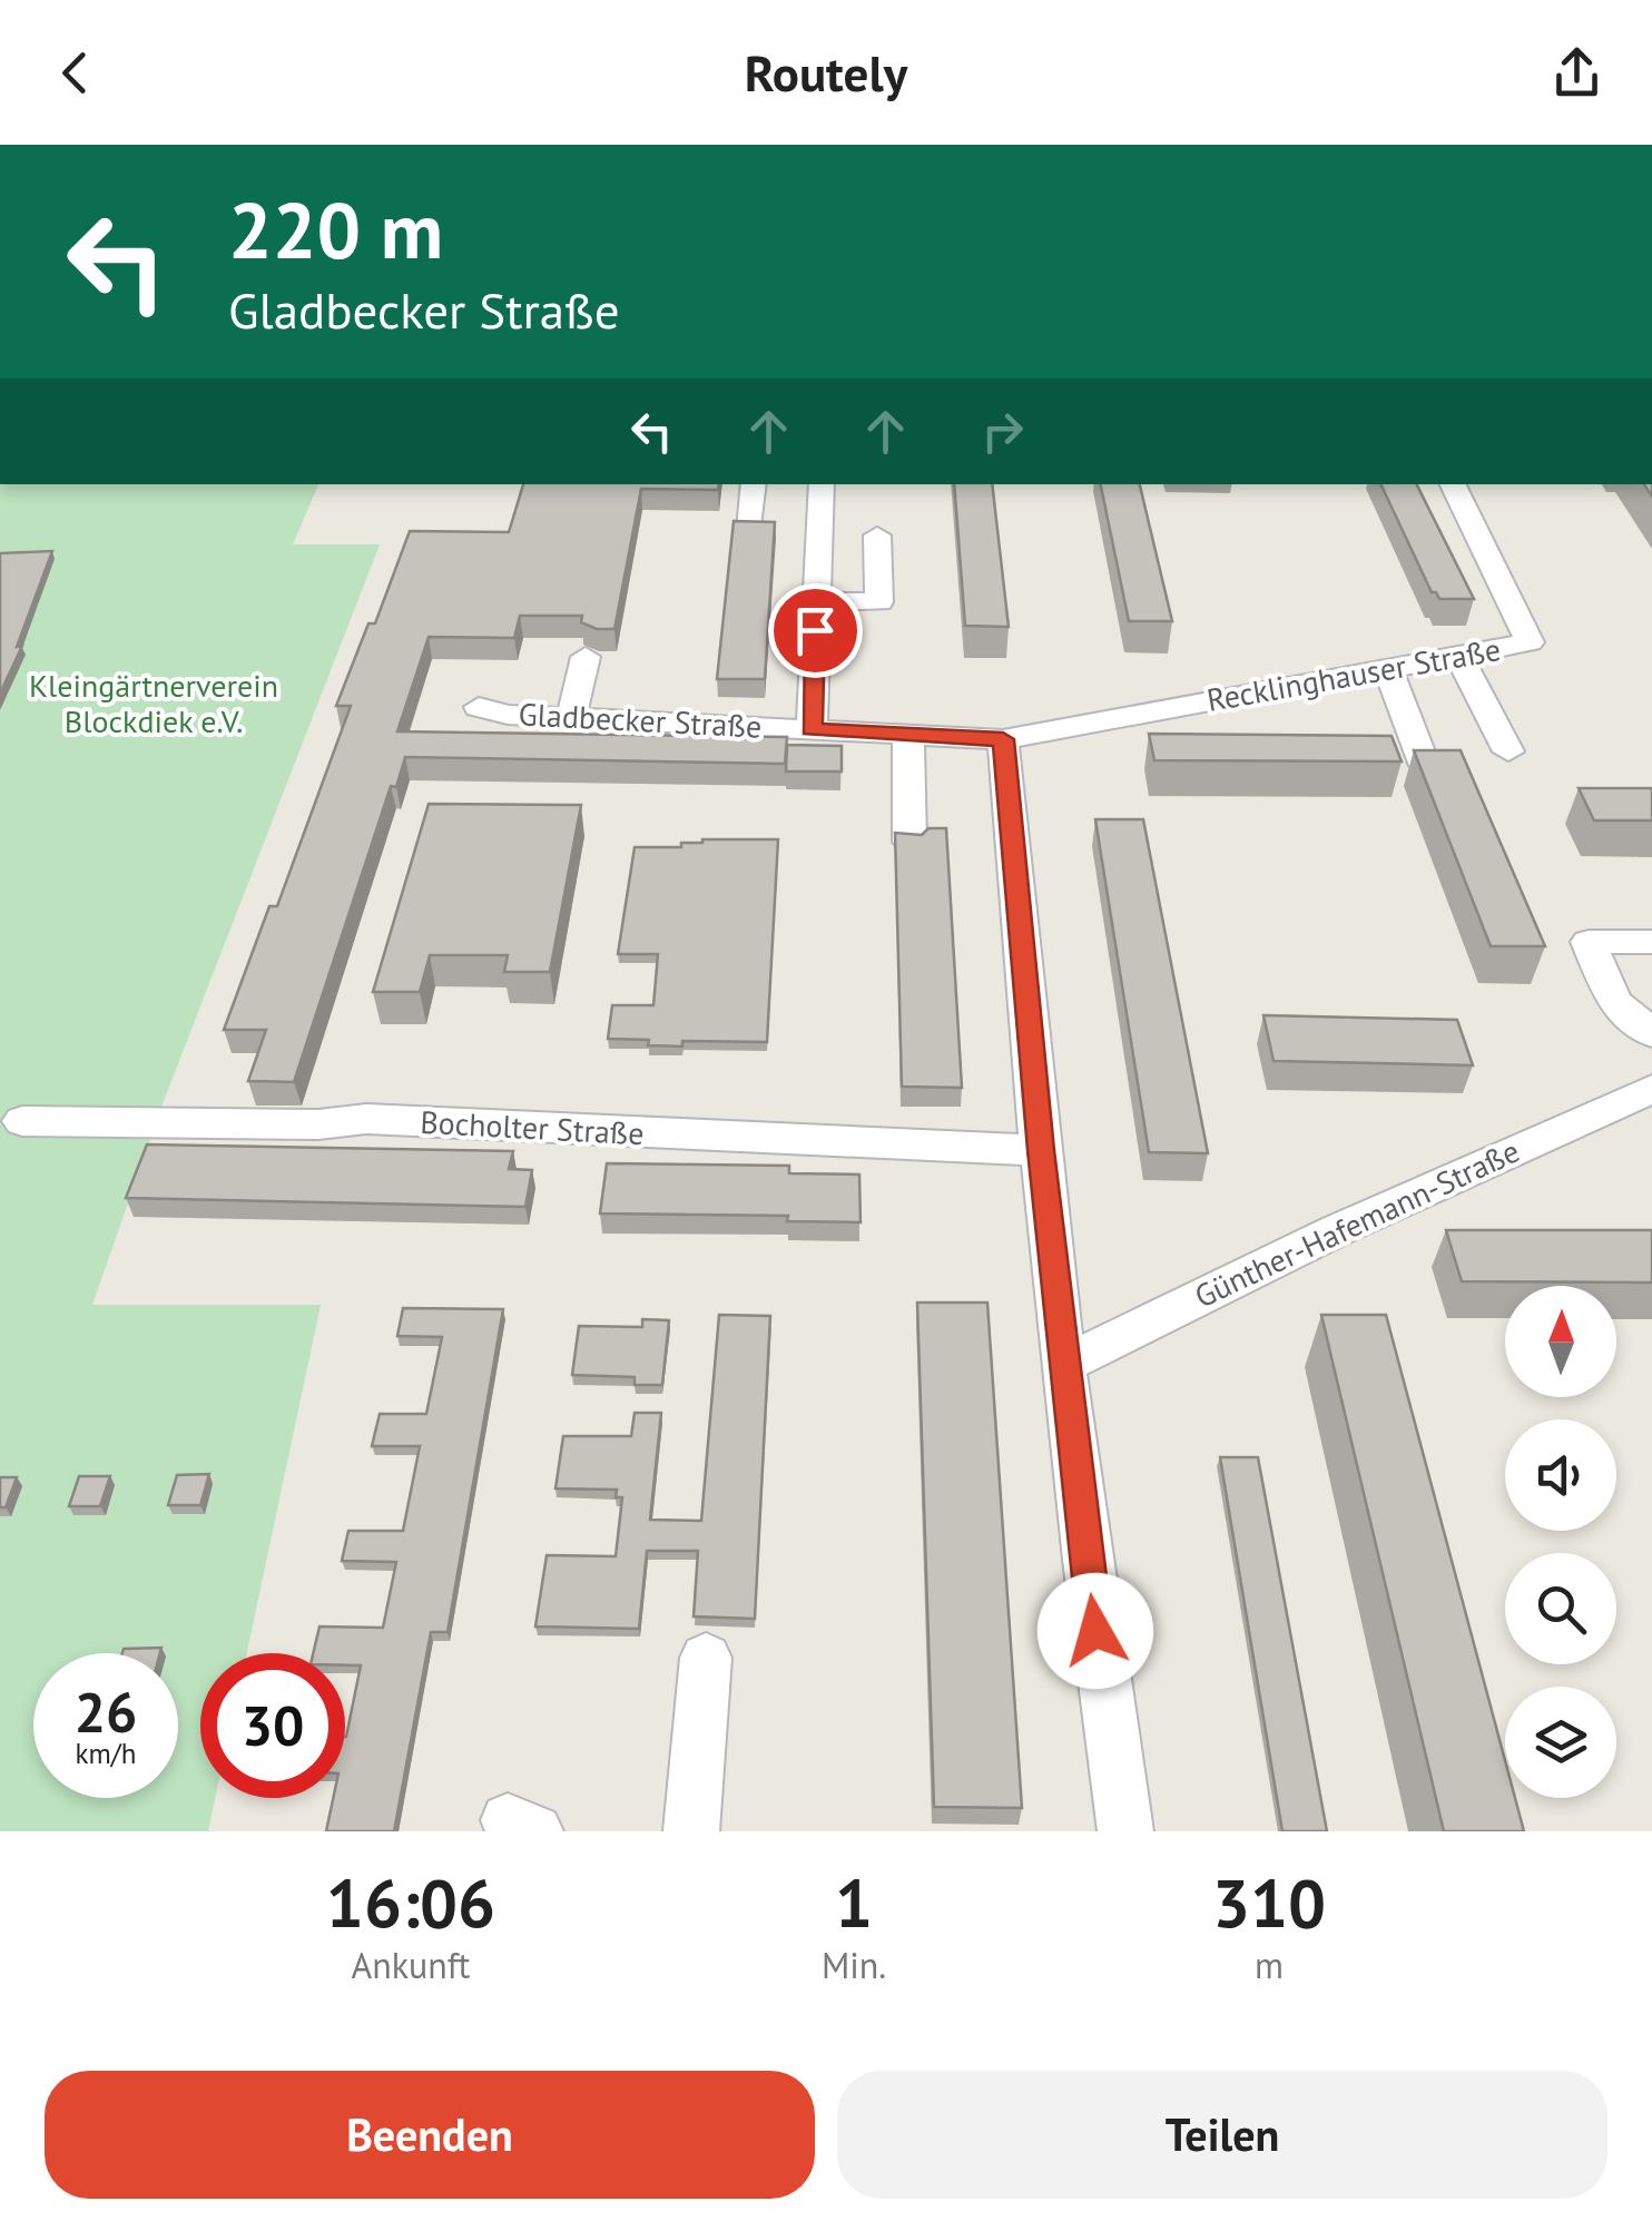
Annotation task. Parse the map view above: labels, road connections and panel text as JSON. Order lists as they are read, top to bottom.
{
  "streets": {
    "street": [
      "Recklinghauser Straße",
      "Gladbecker Straße",
      "Bocholter Straße",
      "Günther-Hafemann-Straße"
    ]
  },
  "crossings": [
    ["Recklinghauser Straße", "Gladbecker Straße"]
  ],
  "parks": ["Kleingärtnerverein Blockdiek e.V."],
  "north": "top",
  "page": {
    "header": "Routely",
    "turn": ["220 m", "Gladbecker Straße"],
    "speed": "26 km/h",
    "limit": "30",
    "eta": [
      "16:06",
      "Ankunft",
      "1",
      "Min.",
      "310",
      "m"
    ],
    "buttons": ["Beenden", "Teilen"]
  }
}
